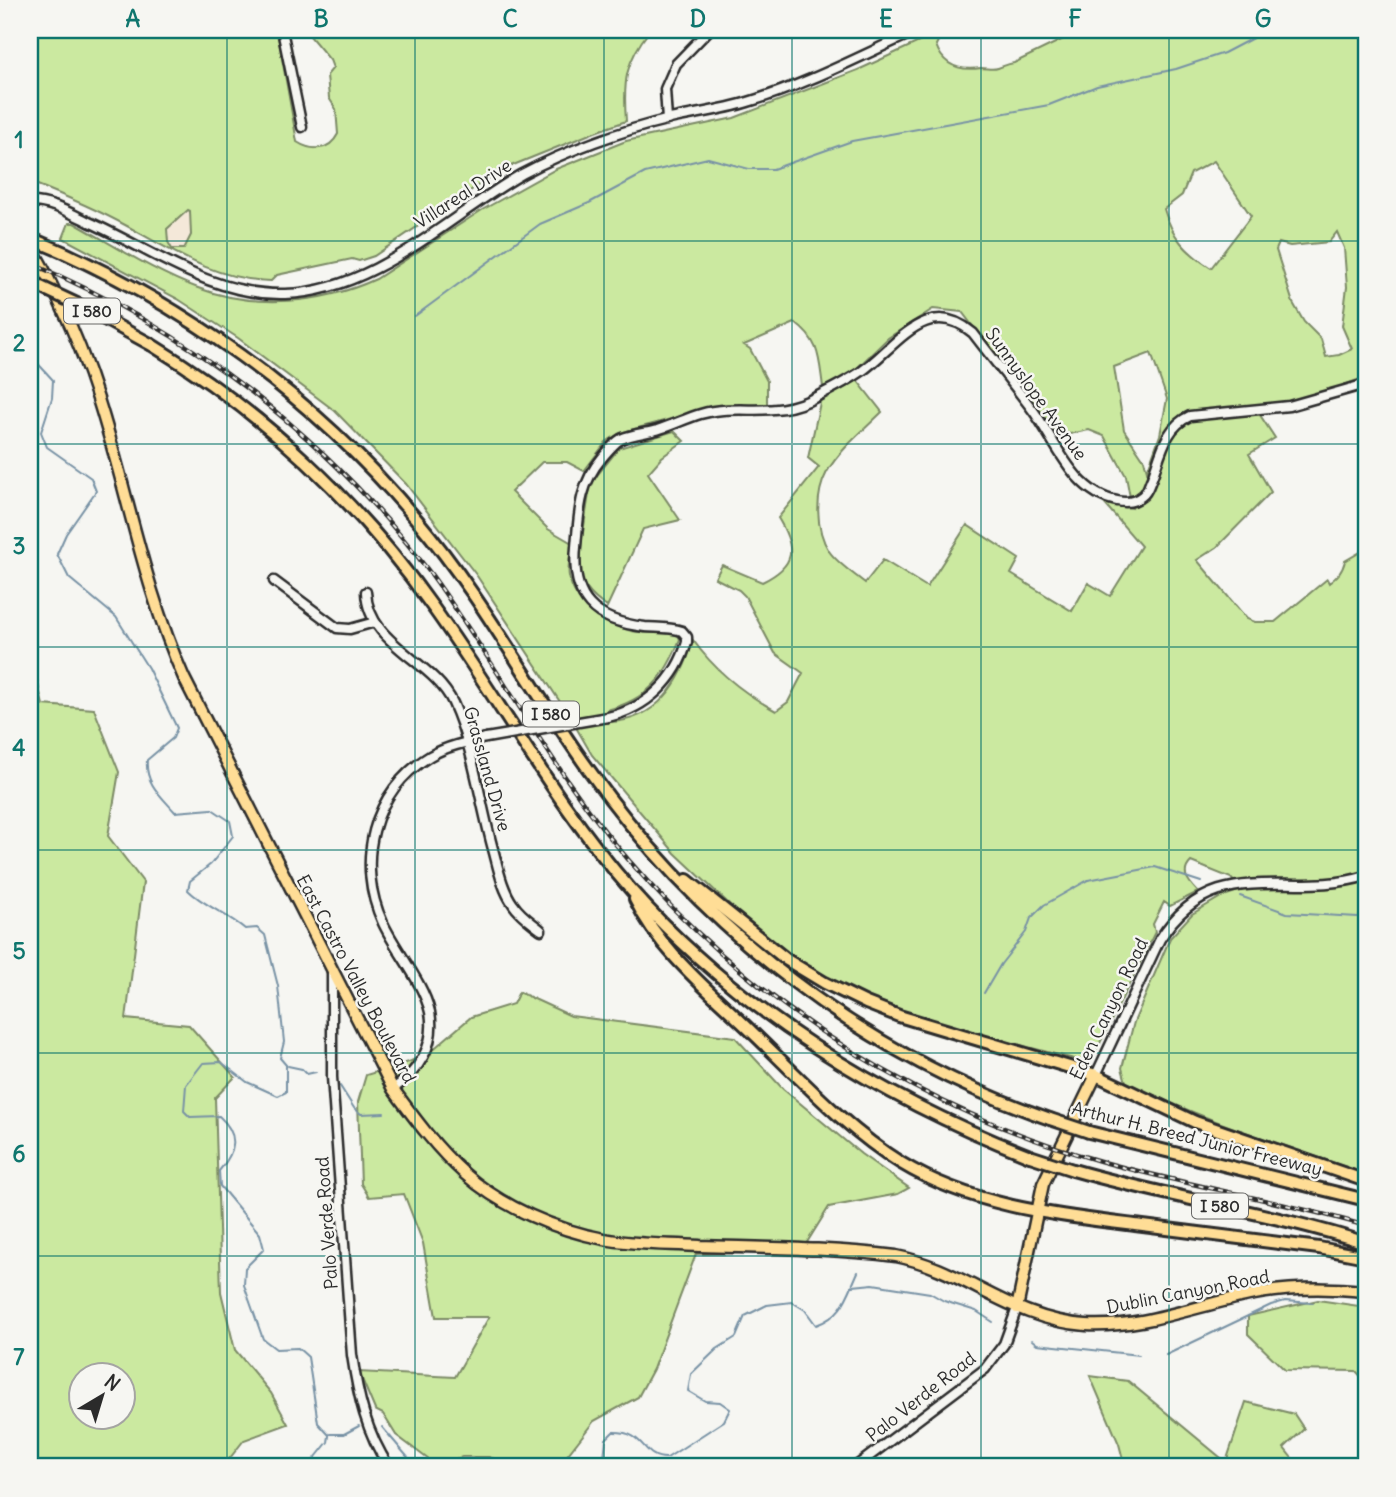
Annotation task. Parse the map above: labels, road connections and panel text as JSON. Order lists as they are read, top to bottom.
{
  "streets": {
    "highway": ["I 580", "Arthur H. Breed Junior Freeway"],
    "main road": ["East Castro Valley Boulevard", "Eden Canyon Road", "Dublin Canyon Road"],
    "street": [
      "Villareal Drive",
      "Sunnyslope Avenue",
      "Grassland Drive",
      "Palo Verde Road"
    ]
  },
  "crossings": [
    ["Sunnyslope Avenue", "Grassland Drive"],
    ["Sunnyslope Avenue", "East Castro Valley Boulevard"],
    ["East Castro Valley Boulevard", "Eden Canyon Road"],
    ["East Castro Valley Boulevard", "Palo Verde Road"],
    ["East Castro Valley Boulevard", "Dublin Canyon Road"],
    ["Eden Canyon Road", "Palo Verde Road"],
    ["Eden Canyon Road", "Dublin Canyon Road"],
    ["Palo Verde Road", "Dublin Canyon Road"]
  ],
  "north": "top right",
  "grid": {
    "columns": [
      "A",
      "B",
      "C",
      "D",
      "E",
      "F",
      "G"
    ],
    "rows": [
      "1",
      "2",
      "3",
      "4",
      "5",
      "6",
      "7"
    ]
  }
}
